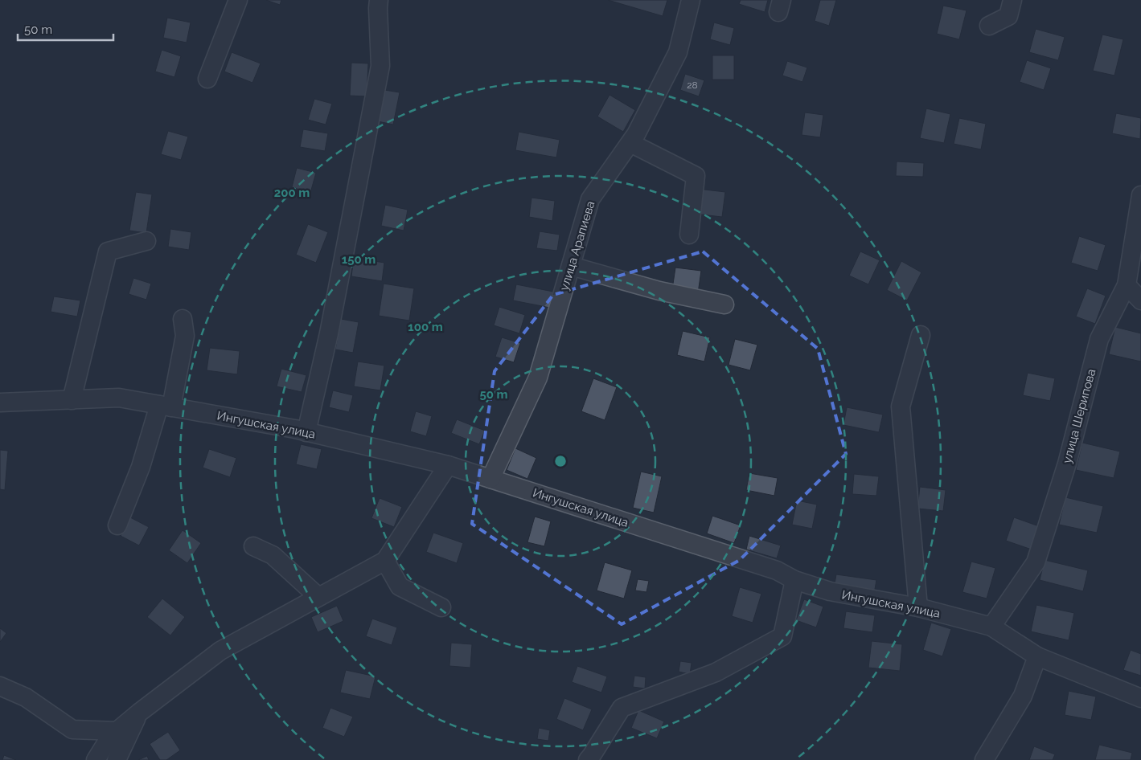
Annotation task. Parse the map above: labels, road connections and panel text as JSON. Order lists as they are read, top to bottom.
{
  "streets": {
    "street": ["улица Арапиева", "улица Шерипова", "Ингушская улица"]
  },
  "crossings": [
    ["улица Арапиева", "Ингушская улица"],
    ["улица Шерипова", "Ингушская улица"]
  ],
  "house_numbers": ["28"],
  "scale_bar": "50 m",
  "rings": [
    "200 m",
    "150 m",
    "100 m",
    "50 m"
  ]
}
